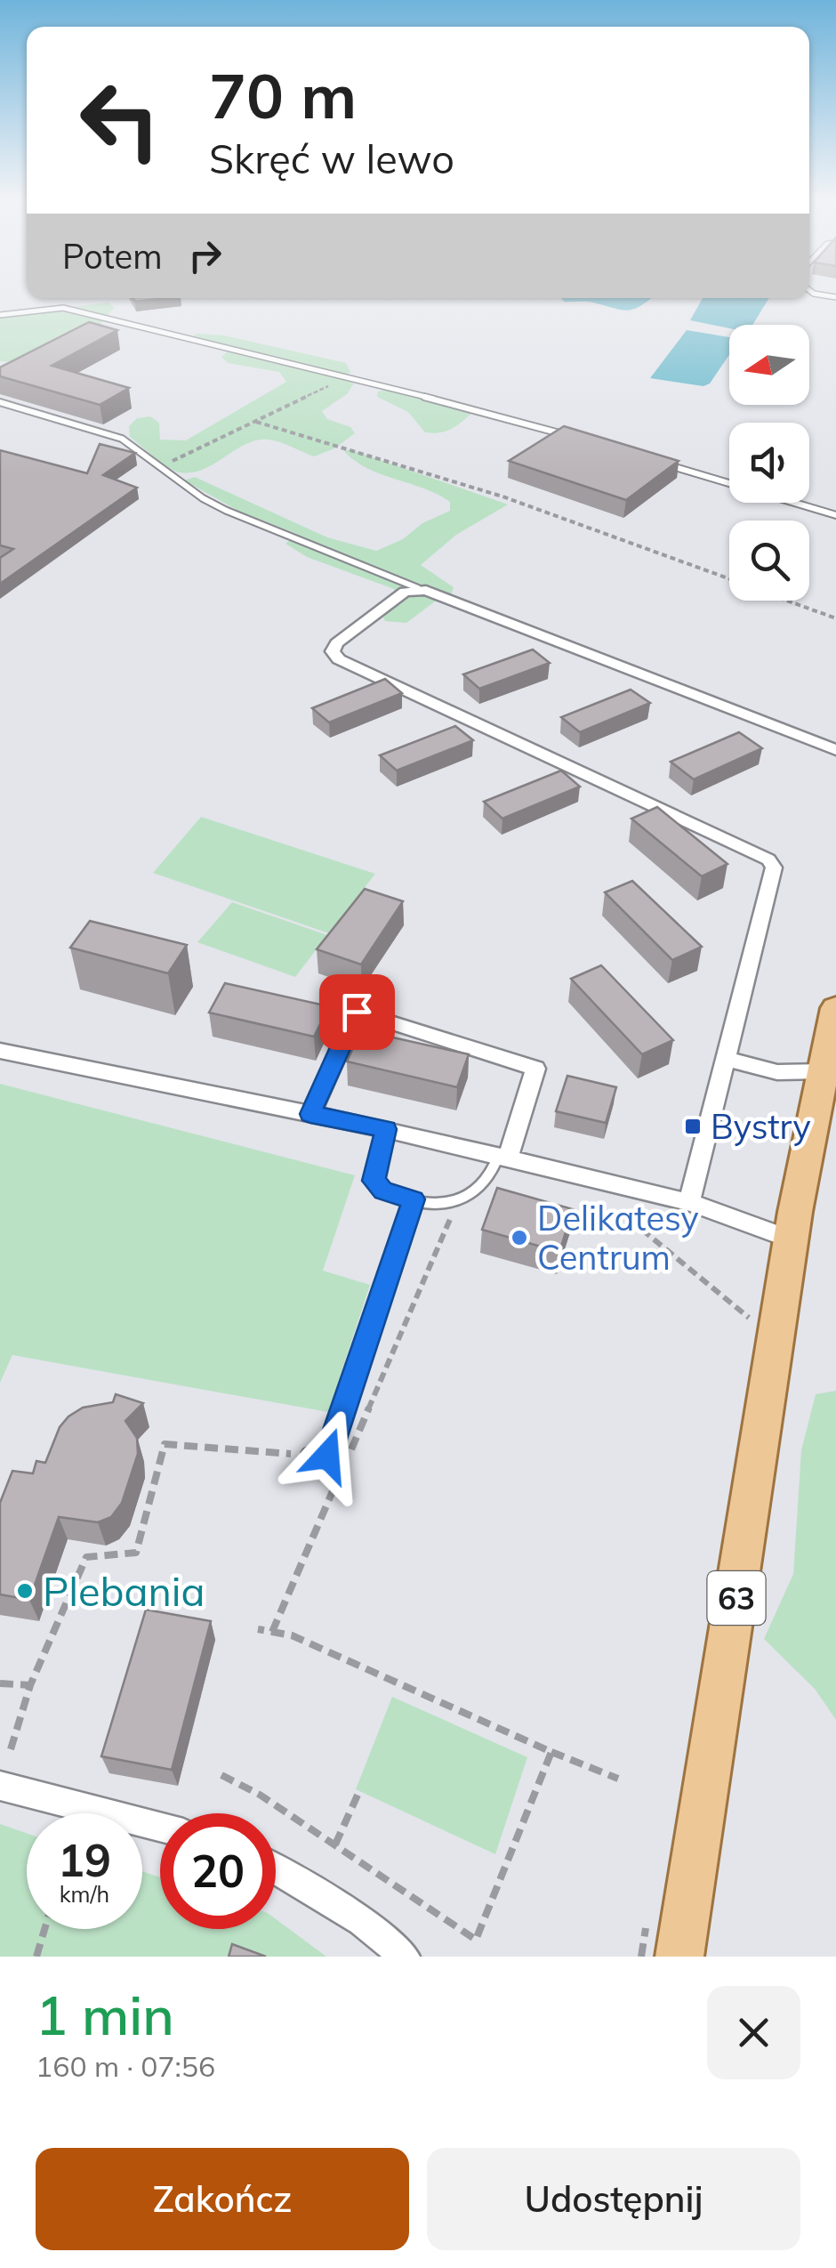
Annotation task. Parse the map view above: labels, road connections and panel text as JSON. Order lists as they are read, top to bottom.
{
  "streets": {
    "main road": ["63"]
  },
  "places": {
    "transit": ["Bystry"],
    "other": ["Delikatesy Centrum", "Plebania"]
  },
  "north": "left",
  "page": {
    "turn": ["70 m", "Skręć w lewo"],
    "then": "Potem",
    "speed": "19 km/h",
    "limit": "20",
    "heading": ["1 min", "160 m · 07:56"],
    "buttons": ["Zakończ", "Udostępnij"]
  }
}
